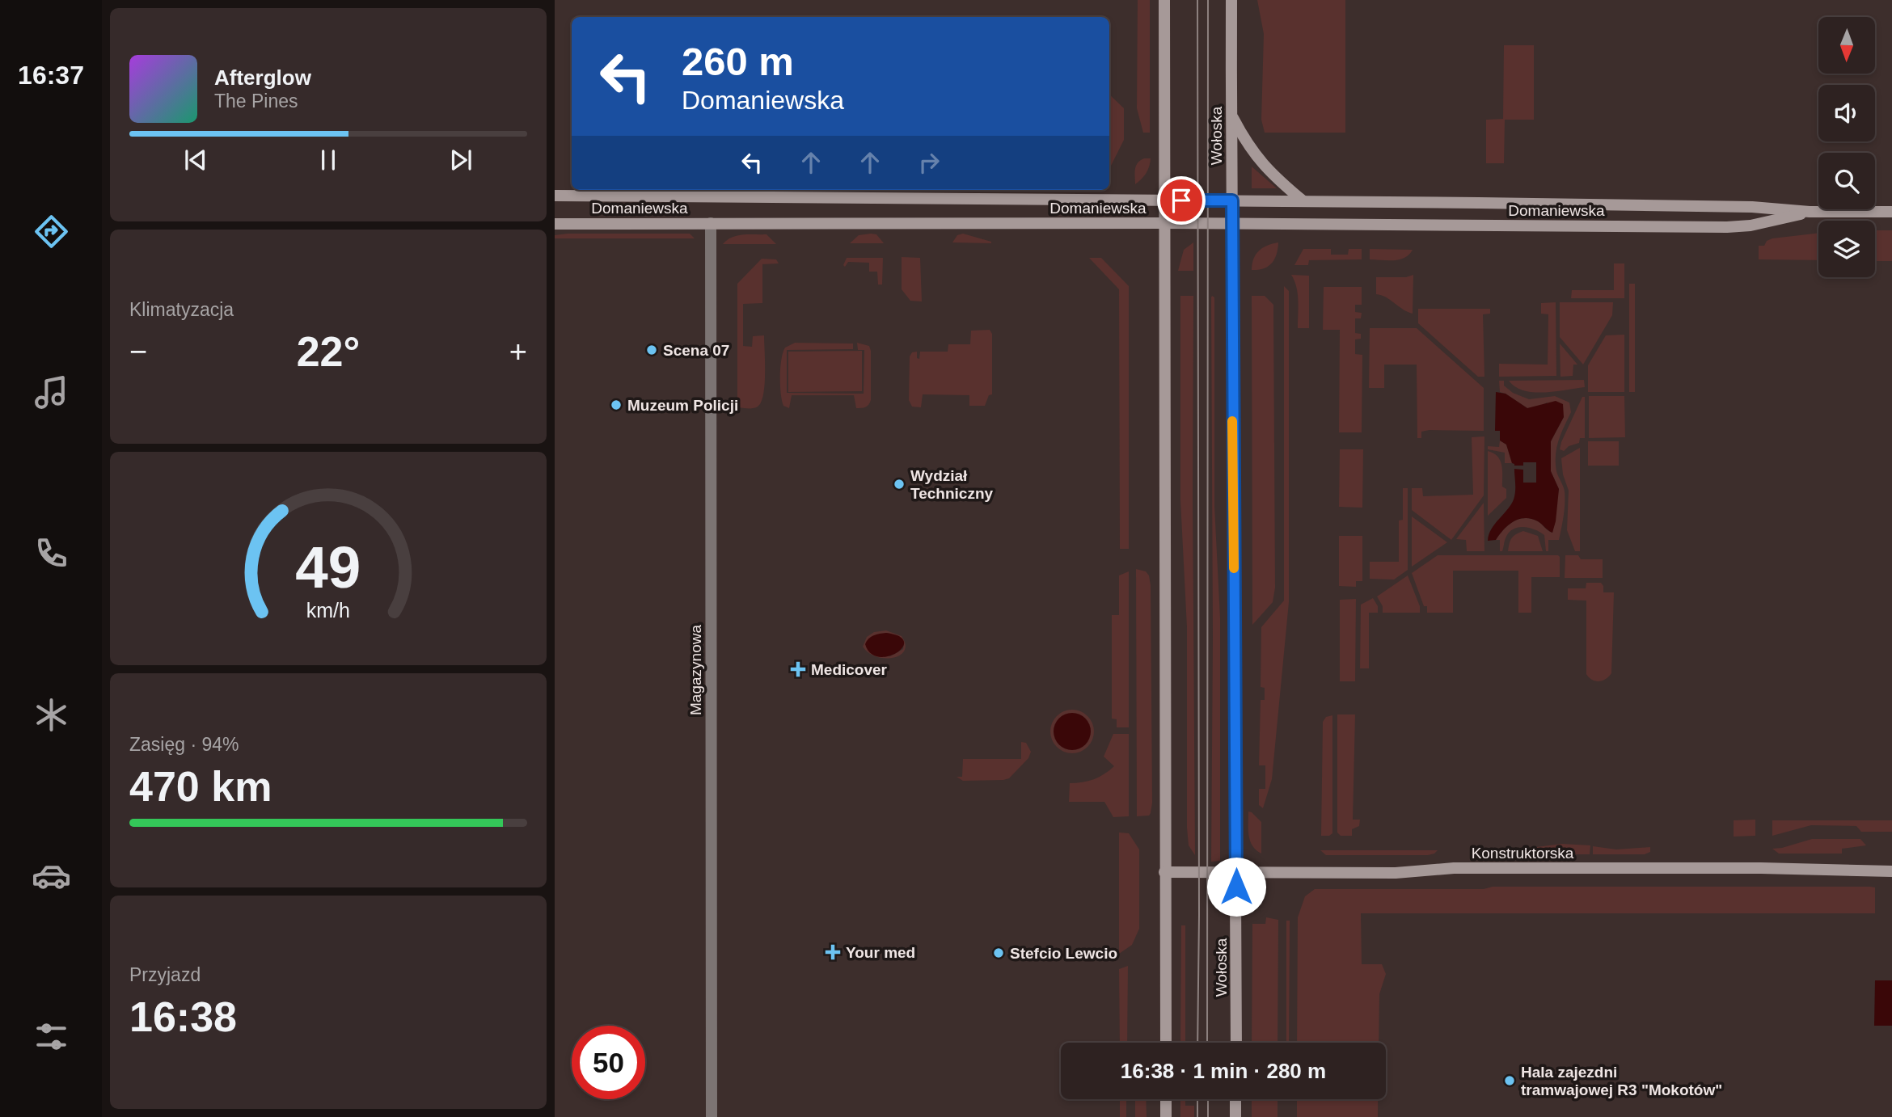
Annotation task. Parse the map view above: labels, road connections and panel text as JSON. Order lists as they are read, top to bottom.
{
  "streets": {
    "street": [
      "Wołoska",
      "Domaniewska",
      "Magazynowa",
      "Konstruktorska"
    ]
  },
  "crossings": [
    ["Wołoska", "Domaniewska"],
    ["Wołoska", "Konstruktorska"],
    ["Domaniewska", "Magazynowa"]
  ],
  "places": {
    "other": [
      "Scena 07",
      "Muzeum Policji",
      "Wydział Techniczny",
      "Stefcio Lewcio",
      "Hala zajezdni tramwajowej R3 \"Mokotów\""
    ],
    "health": ["Medicover", "Your med"]
  },
  "north": "bottom",
  "page": {
    "tabs": "16:37",
    "turn": ["260 m", "Domaniewska"],
    "song": ["Afterglow", "The Pines"],
    "tile": [
      "Klimatyzacja",
      ["Zasięg · 94%", "470 km"],
      ["Przyjazd", "16:38"]
    ],
    "heat": ["−", "22°", "+"],
    "limit": "50",
    "trip": "16:38 · 1 min · 280 m",
    "gauge": ["49", "km/h"]
  }
}
